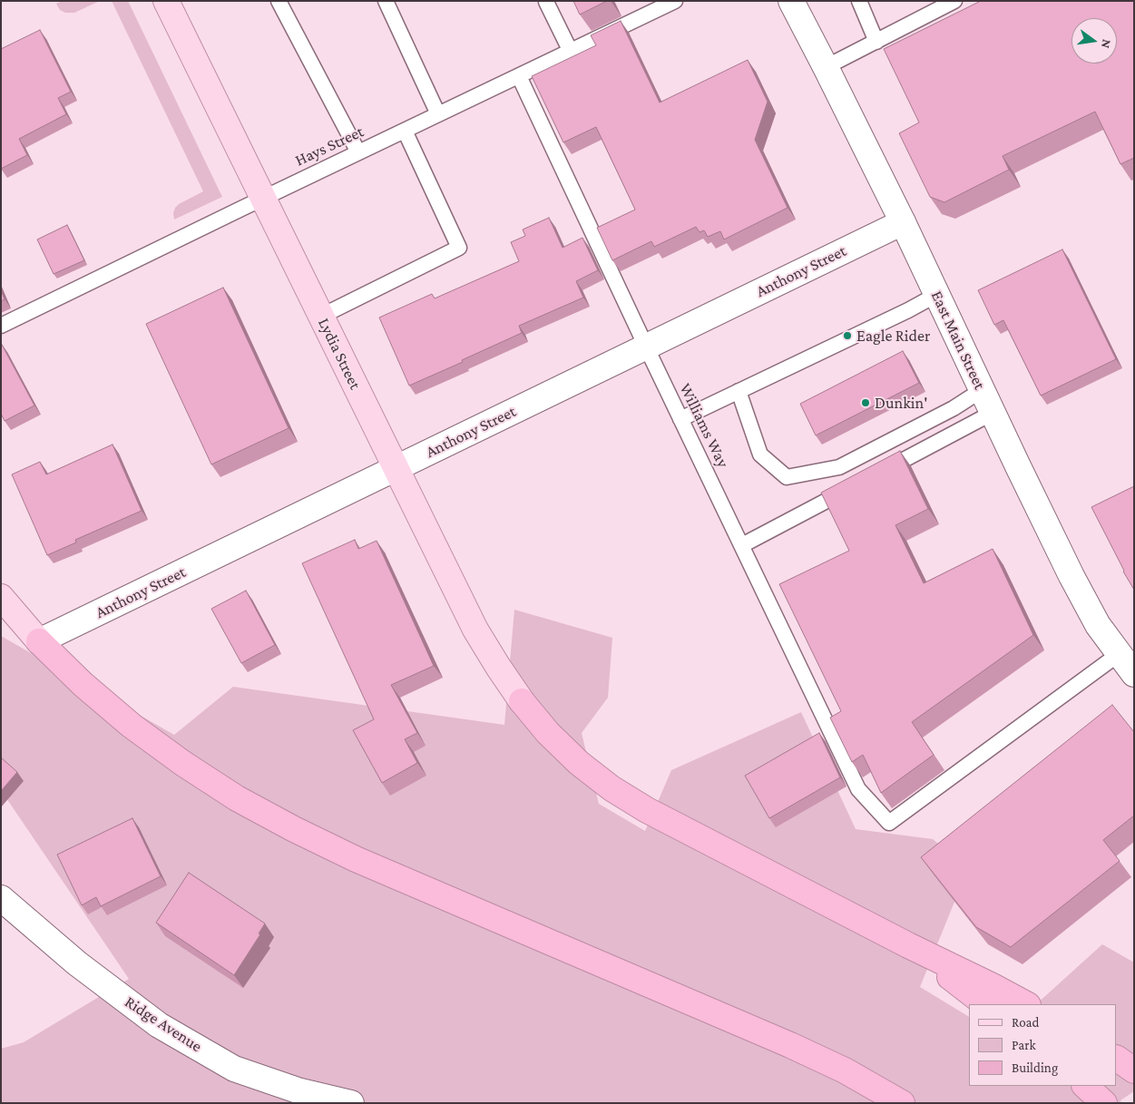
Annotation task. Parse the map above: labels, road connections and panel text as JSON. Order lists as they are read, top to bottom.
{
  "streets": {
    "main road": ["Lydia Street"],
    "street": ["Anthony Street", "East Main Street", "Ridge Avenue"],
    "lane": ["Hays Street", "Williams Way"]
  },
  "crossings": [
    ["Hays Street", "Lydia Street"],
    ["Hays Street", "Williams Way"],
    ["Anthony Street", "East Main Street"],
    ["Anthony Street", "Lydia Street"],
    ["Anthony Street", "Williams Way"],
    ["East Main Street", "Williams Way"]
  ],
  "places": ["Eagle Rider", "Dunkin'"],
  "legend": ["Road", "Park", "Building"],
  "north": "right"
}
